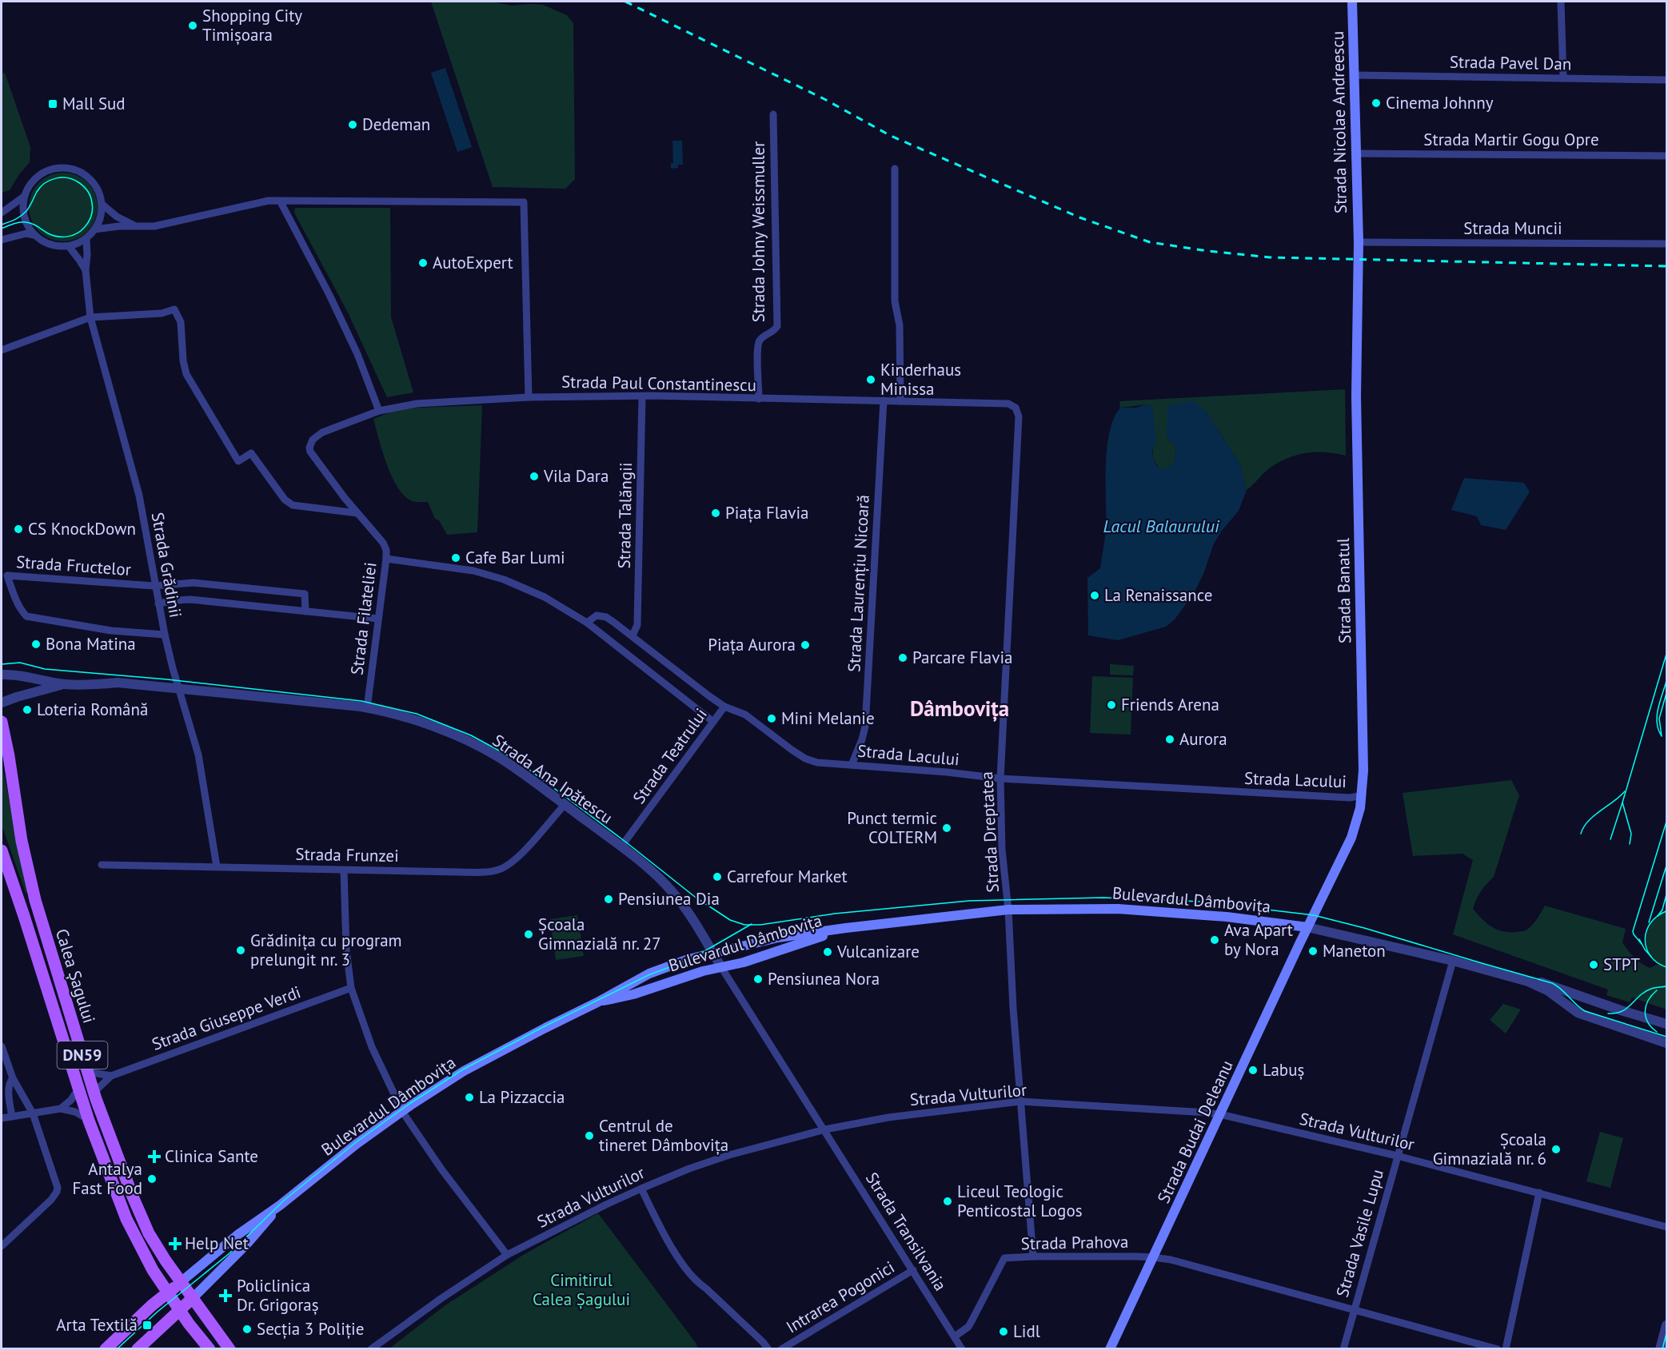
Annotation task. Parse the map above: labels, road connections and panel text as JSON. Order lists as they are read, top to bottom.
{
  "streets": {
    "main road": [
      "Strada Nicolae Andreescu",
      "Strada Banatul",
      "Bulevardul Dâmbovița",
      "Calea Șagului",
      "DN59",
      "Strada Budai Deleanu"
    ],
    "street": [
      "Strada Pavel Dan",
      "Strada Martir Gogu Opre",
      "Strada Muncii",
      "Strada Johny Weissmuller",
      "Strada Paul Constantinescu",
      "Strada Talăngii",
      "Strada Grădinii",
      "Strada Fructelor",
      "Strada Laurențiu Nicoară",
      "Strada Filateliei",
      "Strada Lacului",
      "Strada Teatrului",
      "Strada Ana Ipătescu",
      "Strada Dreptatea",
      "Strada Frunzei",
      "Strada Giuseppe Verdi",
      "Strada Vulturilor",
      "Strada Transilvania",
      "Strada Vasile Lupu",
      "Strada Prahova",
      "Intrarea Pogonici"
    ]
  },
  "crossings": [
    ["Strada Pavel Dan", "Strada Nicolae Andreescu"],
    ["Strada Nicolae Andreescu", "Strada Martir Gogu Opre"],
    ["Strada Nicolae Andreescu", "Strada Muncii"],
    ["Strada Nicolae Andreescu", "Strada Banatul"],
    ["Strada Muncii", "Strada Banatul"],
    ["Strada Johny Weissmuller", "Strada Paul Constantinescu"],
    ["Strada Paul Constantinescu", "Strada Talăngii"],
    ["Strada Paul Constantinescu", "Strada Laurențiu Nicoară"],
    ["Strada Paul Constantinescu", "Strada Filateliei"],
    ["Strada Paul Constantinescu", "Strada Dreptatea"],
    ["Strada Talăngii", "Strada Lacului"],
    ["Strada Grădinii", "Strada Fructelor"],
    ["Strada Grădinii", "Strada Ana Ipătescu"],
    ["Strada Grădinii", "Strada Frunzei"],
    ["Strada Laurențiu Nicoară", "Strada Lacului"],
    ["Strada Banatul", "Strada Lacului"],
    ["Strada Banatul", "Bulevardul Dâmbovița"],
    ["Strada Banatul", "Strada Budai Deleanu"],
    ["Strada Filateliei", "Strada Ana Ipătescu"],
    ["Strada Lacului", "Strada Teatrului"],
    ["Strada Lacului", "Strada Dreptatea"],
    ["Strada Teatrului", "Strada Ana Ipătescu"],
    ["Strada Ana Ipătescu", "Strada Frunzei"],
    ["Strada Ana Ipătescu", "Bulevardul Dâmbovița"],
    ["Strada Ana Ipătescu", "Strada Vulturilor"],
    ["Strada Ana Ipătescu", "Strada Transilvania"],
    ["Strada Dreptatea", "Bulevardul Dâmbovița"],
    ["Strada Dreptatea", "Strada Vulturilor"],
    ["Strada Dreptatea", "Strada Prahova"],
    ["Bulevardul Dâmbovița", "Calea Șagului"],
    ["Bulevardul Dâmbovița", "Strada Budai Deleanu"],
    ["Bulevardul Dâmbovița", "Strada Vasile Lupu"],
    ["Calea Șagului", "Strada Giuseppe Verdi"],
    ["Strada Vulturilor", "Strada Budai Deleanu"],
    ["Strada Vulturilor", "Strada Transilvania"],
    ["Strada Vulturilor", "Strada Vasile Lupu"],
    ["Strada Budai Deleanu", "Strada Prahova"],
    ["Strada Transilvania", "Strada Prahova"],
    ["Strada Transilvania", "Intrarea Pogonici"],
    ["Strada Vasile Lupu", "Strada Prahova"]
  ],
  "districts": ["Dâmbovița"],
  "water": ["Lacul Balaurului"],
  "parks": ["Cimitirul Calea Șagului"],
  "places": {
    "other": [
      "Shopping City Timișoara",
      "Cinema Johnny",
      "Dedeman",
      "AutoExpert",
      "Kinderhaus Minissa",
      "Vila Dara",
      "Piața Flavia",
      "CS KnockDown",
      "Cafe Bar Lumi",
      "La Renaissance",
      "Bona Matina",
      "Piața Aurora",
      "Parcare Flavia",
      "Friends Arena",
      "Loteria Română",
      "Mini Melanie",
      "Aurora",
      "Punct termic COLTERM",
      "Carrefour Market",
      "Pensiunea Dia",
      "Școala Gimnazială nr. 27",
      "Ava Apart by Nora",
      "Grădinița cu program prelungit nr. 3",
      "Maneton",
      "Vulcanizare",
      "STPT",
      "Pensiunea Nora",
      "Labuș",
      "La Pizzaccia",
      "Centrul de tineret Dâmbovița",
      "Școala Gimnazială nr. 6",
      "Antalya Fast Food",
      "Liceul Teologic Penticostal Logos",
      "Secția 3 Poliție",
      "Lidl"
    ],
    "transit": ["Mall Sud", "Arta Textilă"],
    "health": ["Clinica Sante", "Help Net", "Policlinica Dr. Grigoraș"]
  }
}
